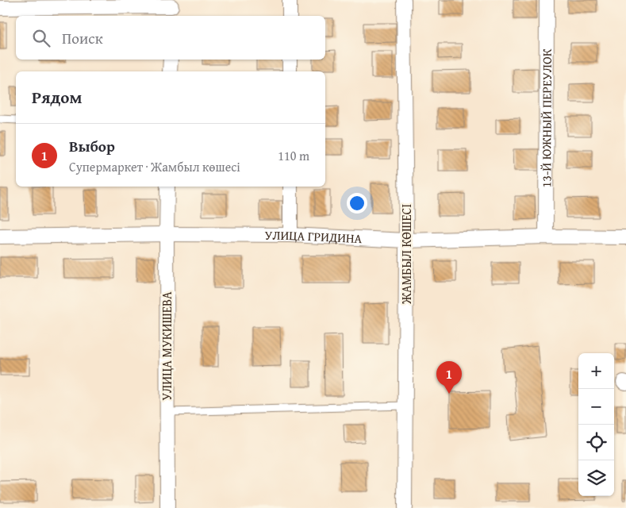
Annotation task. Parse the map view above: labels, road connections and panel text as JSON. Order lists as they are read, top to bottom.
{
  "streets": {
    "street": [
      "13-Й ЮЖНЫЙ ПЕРЕУЛОК",
      "УЛИЦА ГРИДИНА",
      "ЖАМБЫЛ КӨШЕСІ",
      "УЛИЦА МУКИШЕВА"
    ]
  },
  "crossings": [
    ["13-Й ЮЖНЫЙ ПЕРЕУЛОК", "УЛИЦА ГРИДИНА"],
    ["УЛИЦА ГРИДИНА", "ЖАМБЫЛ КӨШЕСІ"],
    ["УЛИЦА ГРИДИНА", "УЛИЦА МУКИШЕВА"]
  ],
  "page": {
    "search": "Поиск",
    "heading": "Рядом",
    "list": [
      {
        "mark": "1",
        "name": "Выбор",
        "note": "Супермаркет · Жамбыл көшесі",
        "value": "110 m"
      }
    ],
    "map_buttons": ["+", "−"],
    "pins": "1"
  }
}
